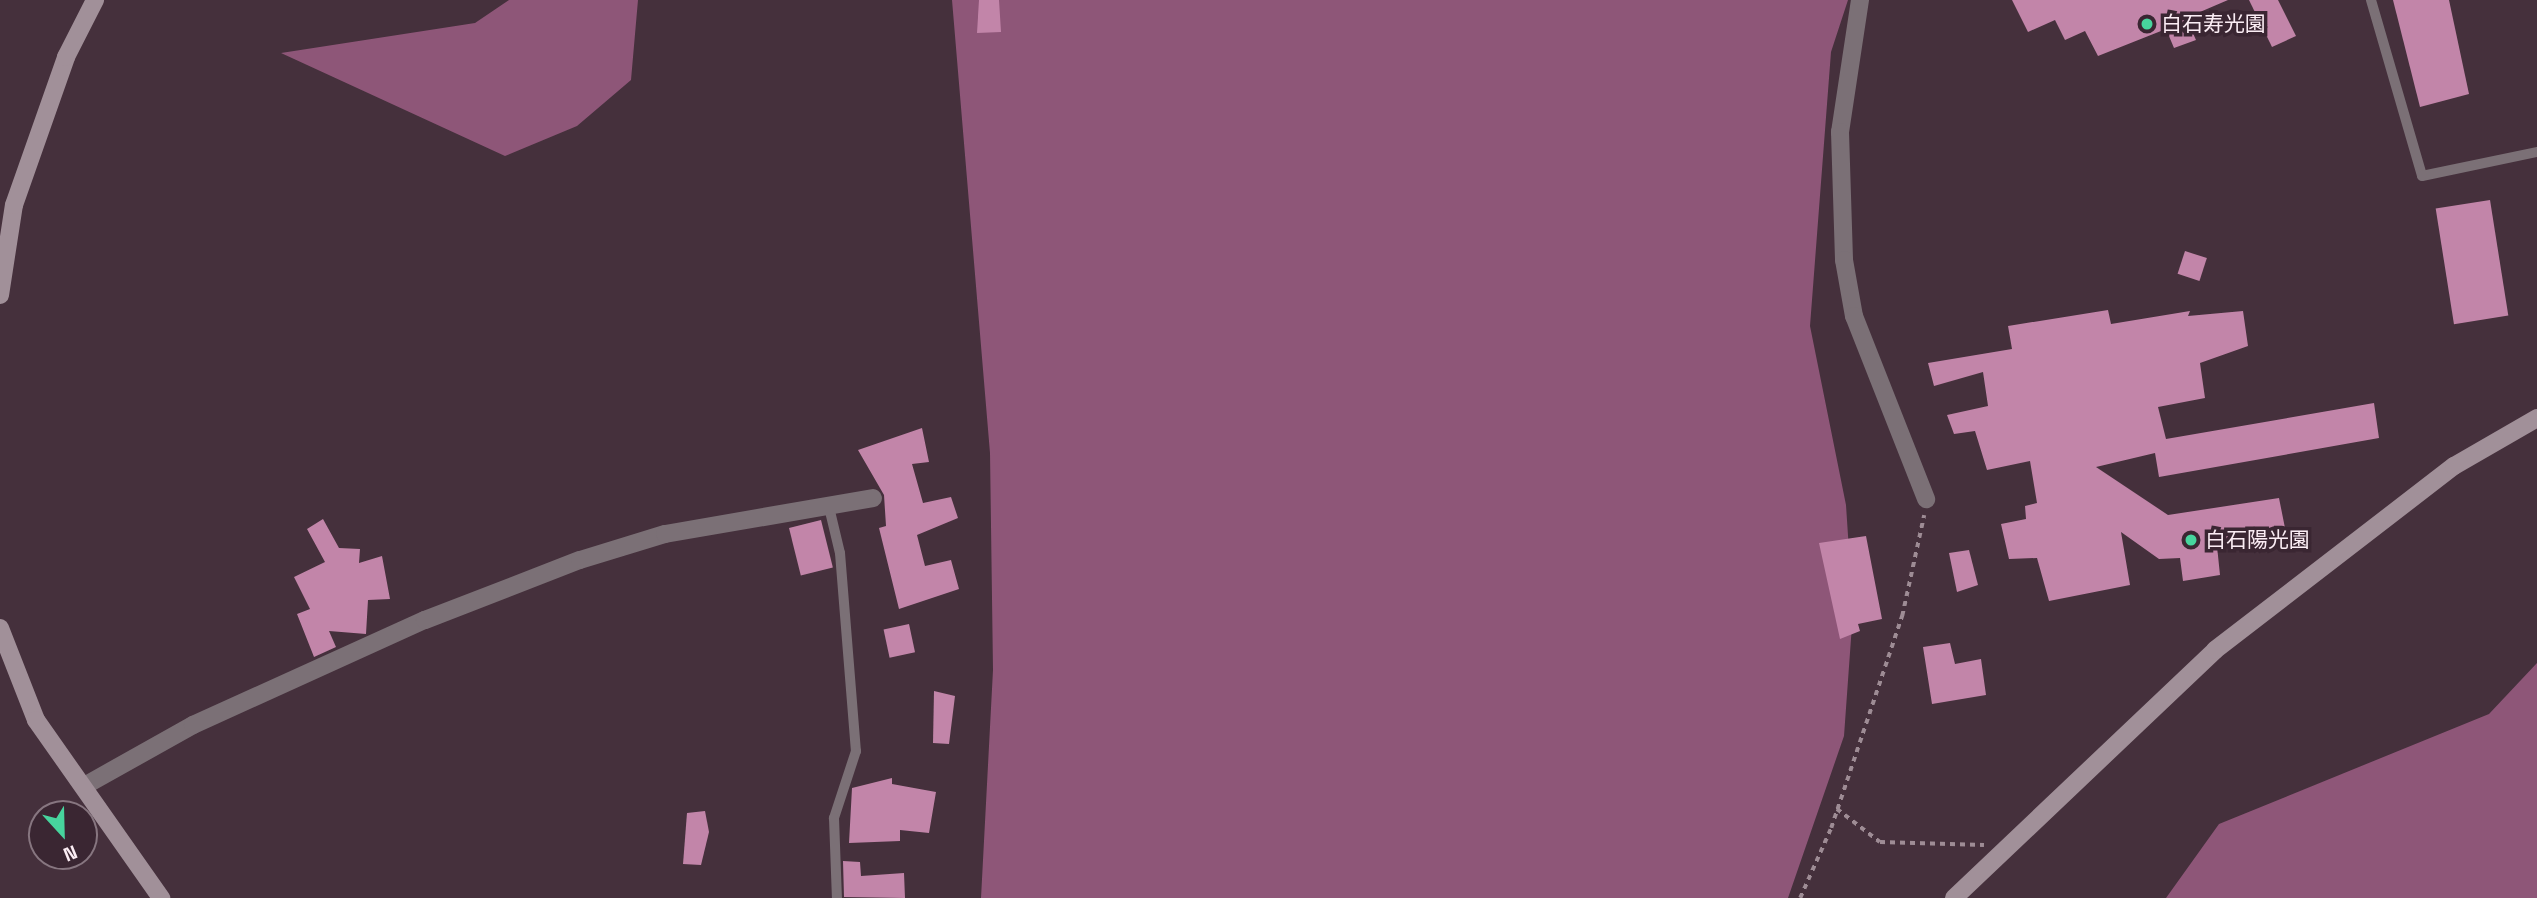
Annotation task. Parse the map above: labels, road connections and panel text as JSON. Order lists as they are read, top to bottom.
{
  "places": ["白石寿光園", "白石陽光園"],
  "north": "bottom"
}
